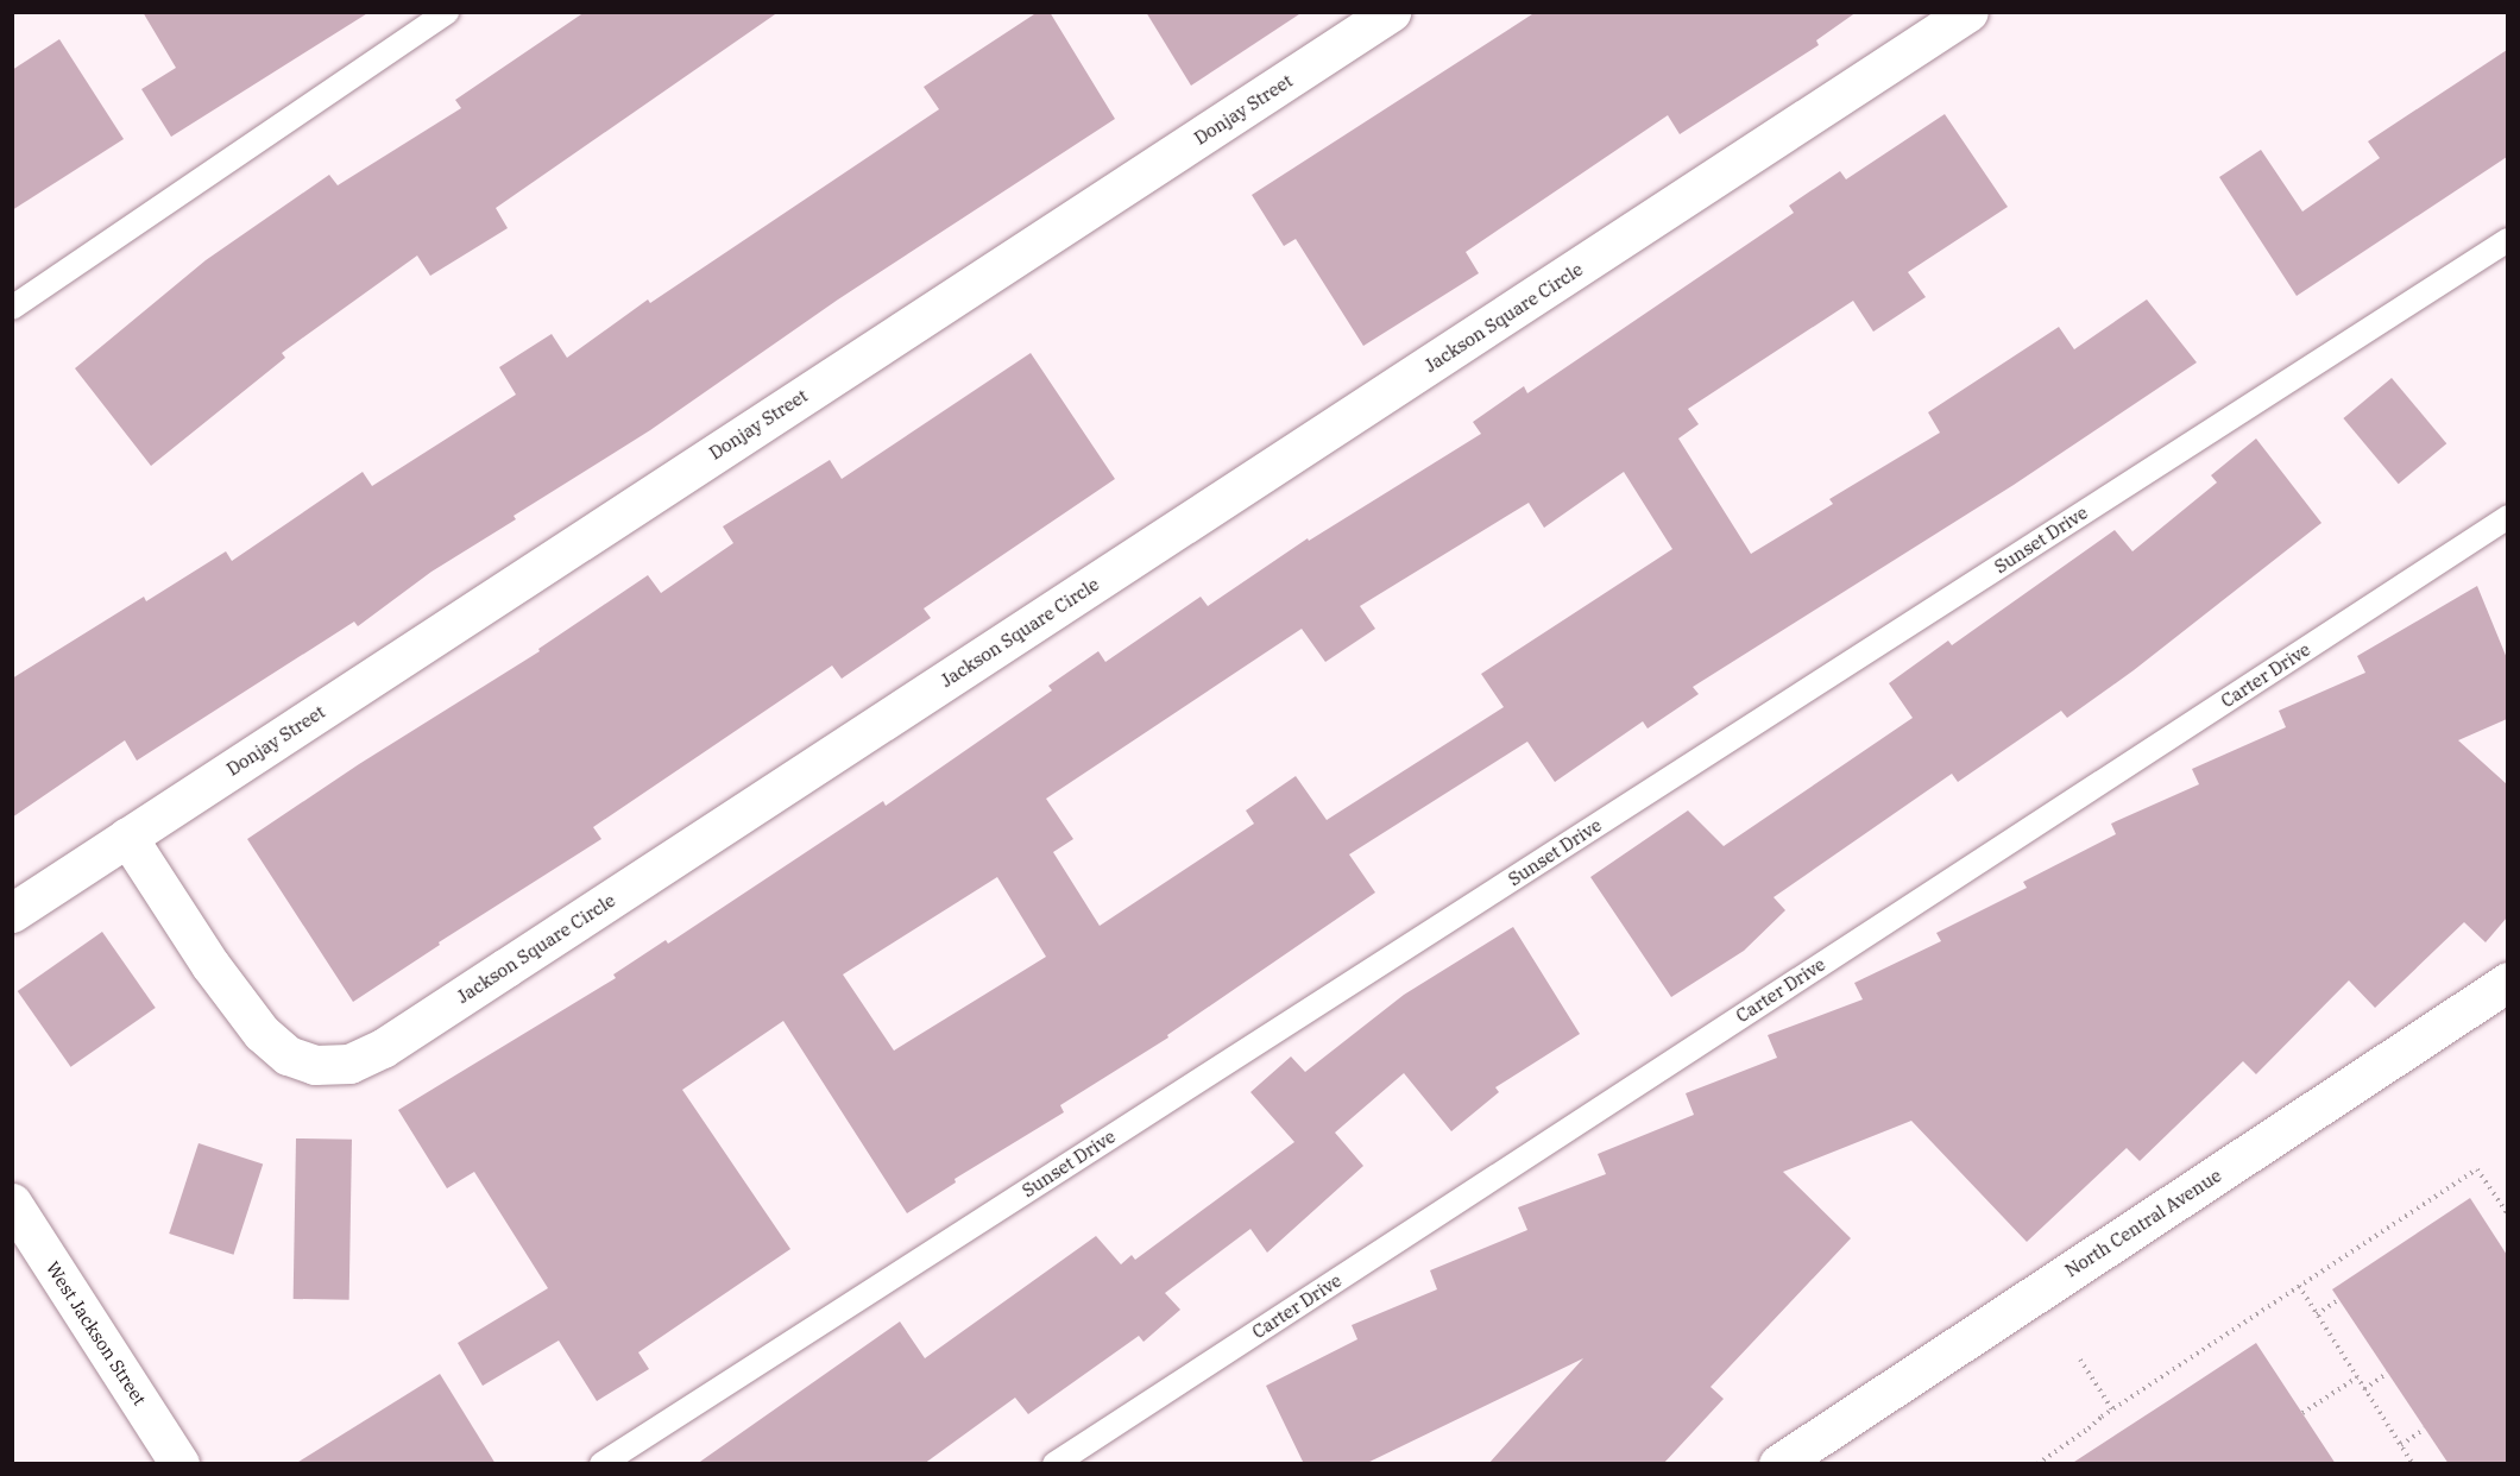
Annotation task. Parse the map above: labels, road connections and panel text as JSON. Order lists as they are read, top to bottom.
{
  "streets": {
    "street": [
      "Donjay Street",
      "Jackson Square Circle",
      "North Central Avenue",
      "West Jackson Street"
    ],
    "lane": ["Sunset Drive", "Carter Drive"]
  },
  "crossings": [
    ["Donjay Street", "Jackson Square Circle"]
  ]
}
